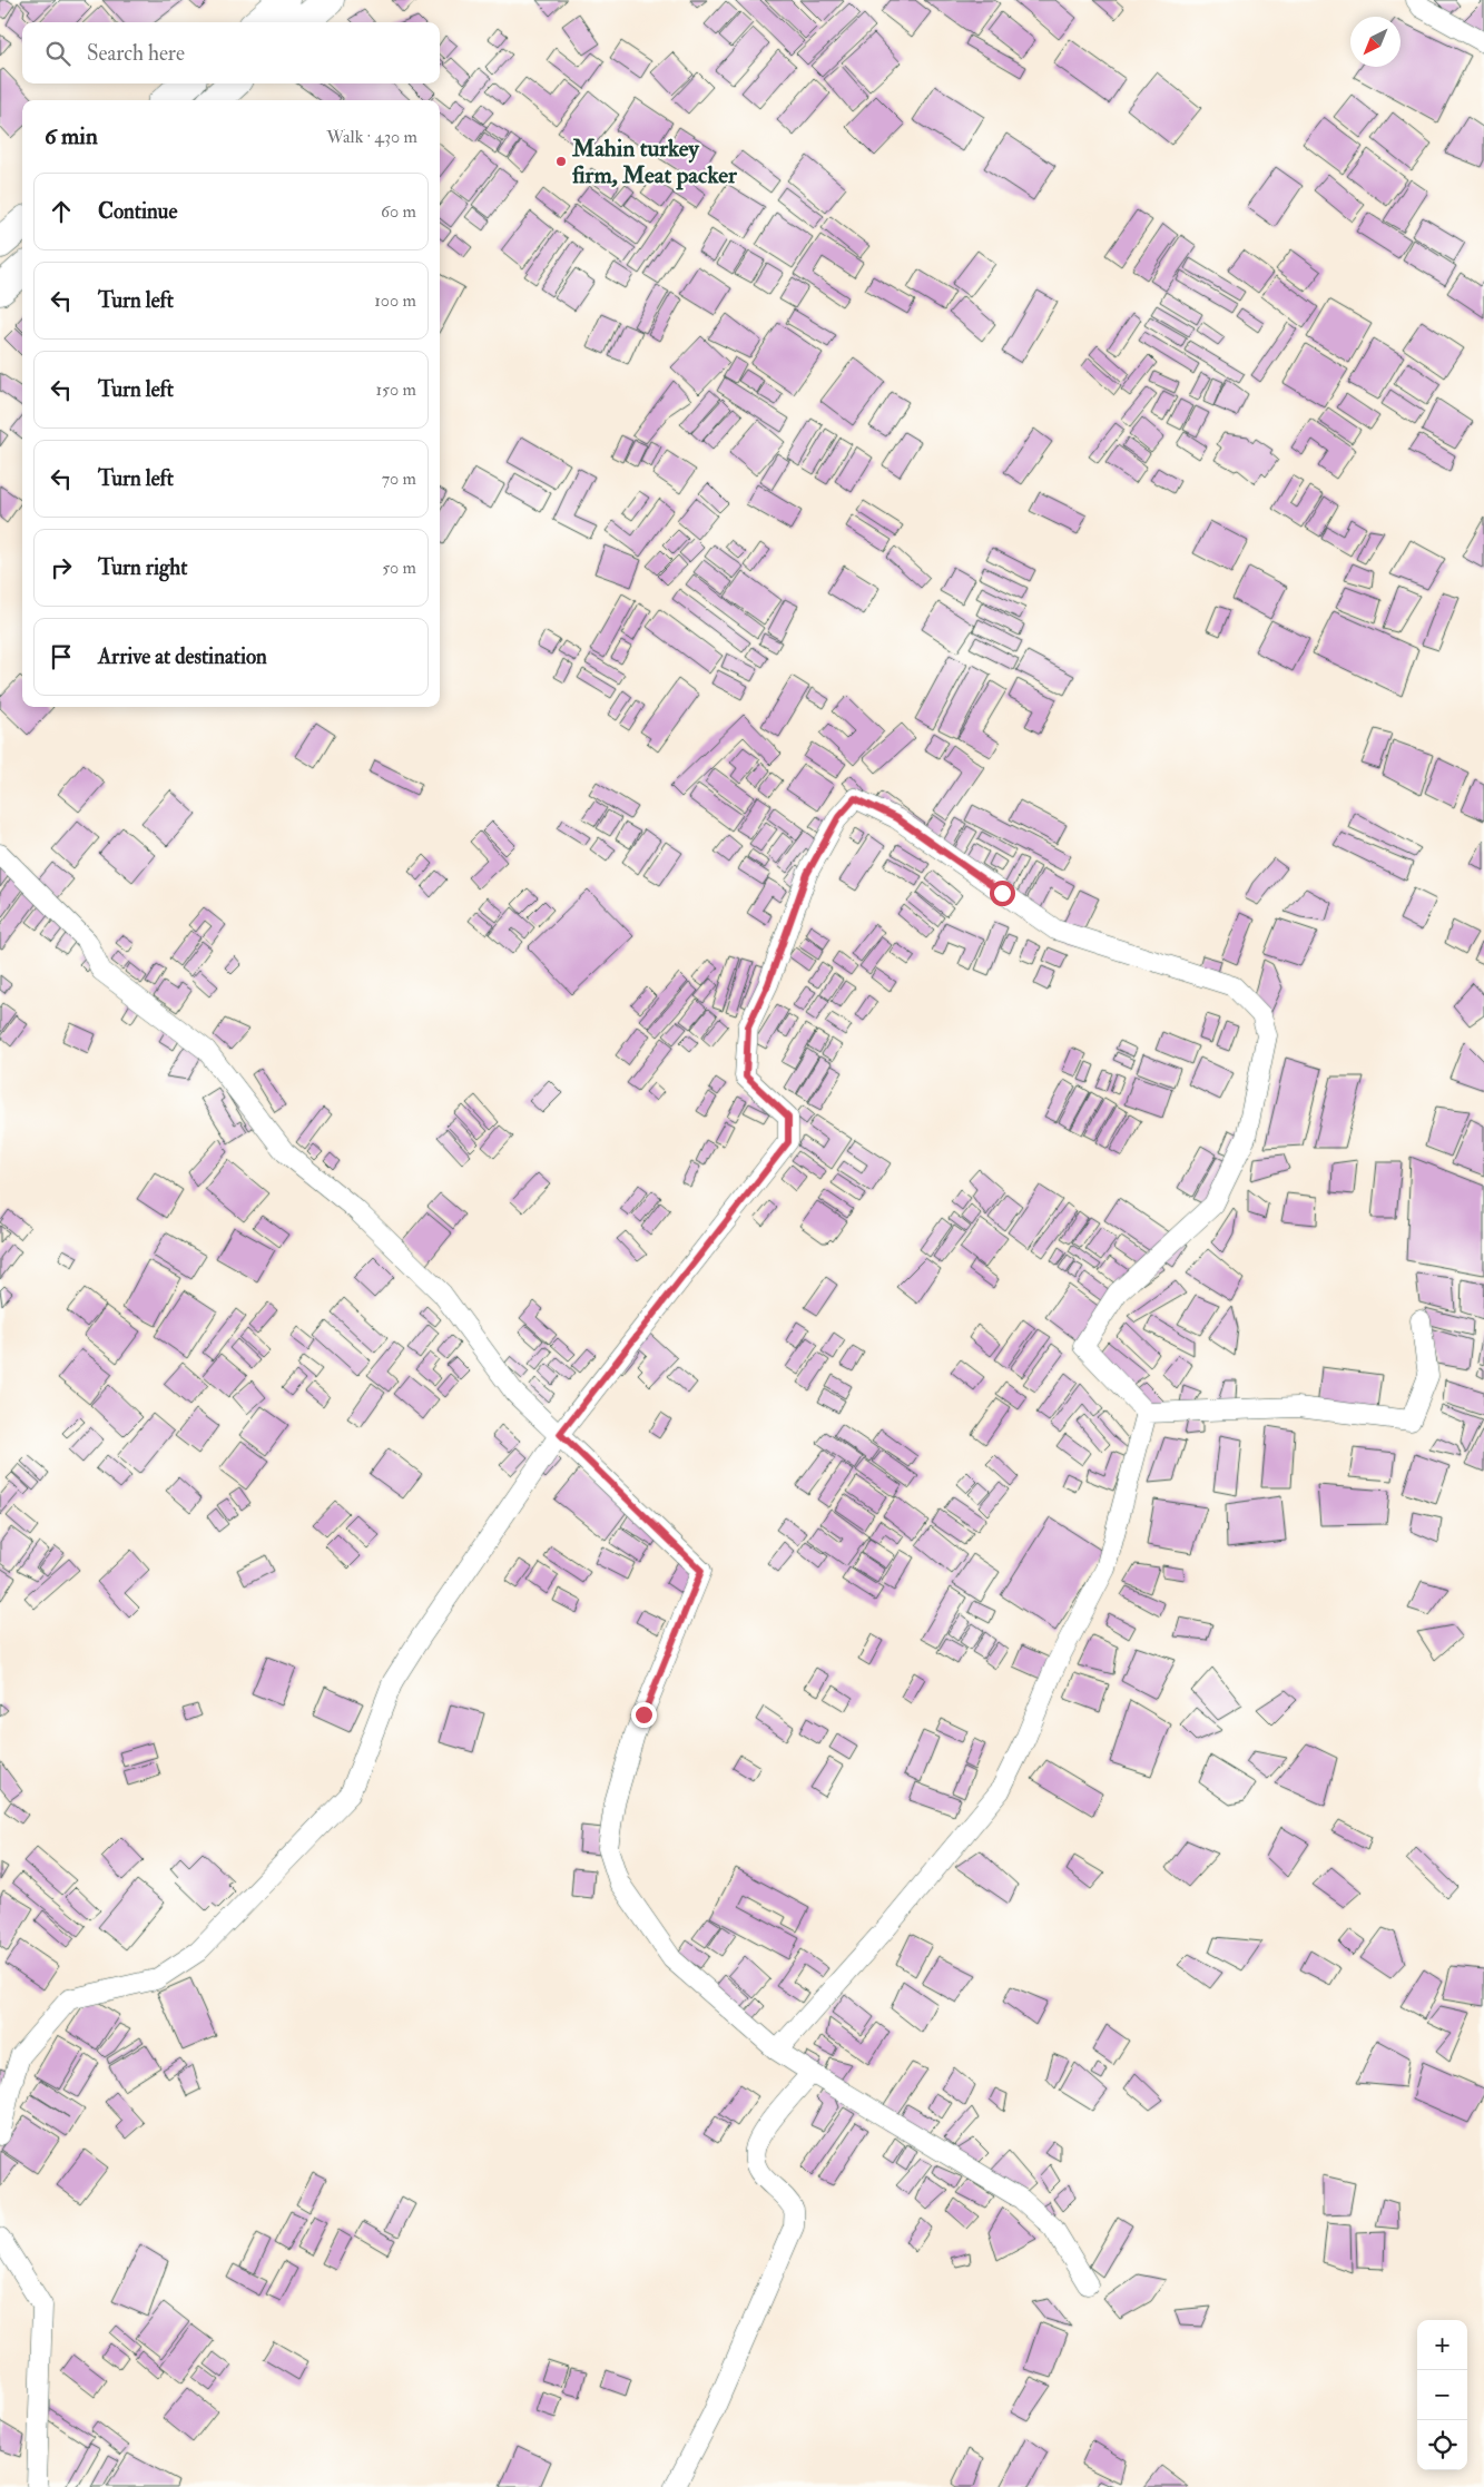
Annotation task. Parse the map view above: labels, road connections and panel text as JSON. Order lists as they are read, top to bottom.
{
  "places": ["Mahin turkey firm, Meat packer"],
  "north": "bottom left",
  "page": {
    "search": "Search here",
    "heading": ["6 min", "Walk · 430 m"],
    "list": [
      ["Continue", "60 m"],
      ["Turn left", "100 m"],
      ["Turn left", "150 m"],
      ["Turn left", "70 m"],
      ["Turn right", "50 m"],
      "Arrive at destination"
    ],
    "map_buttons": ["+", "−"]
  }
}
